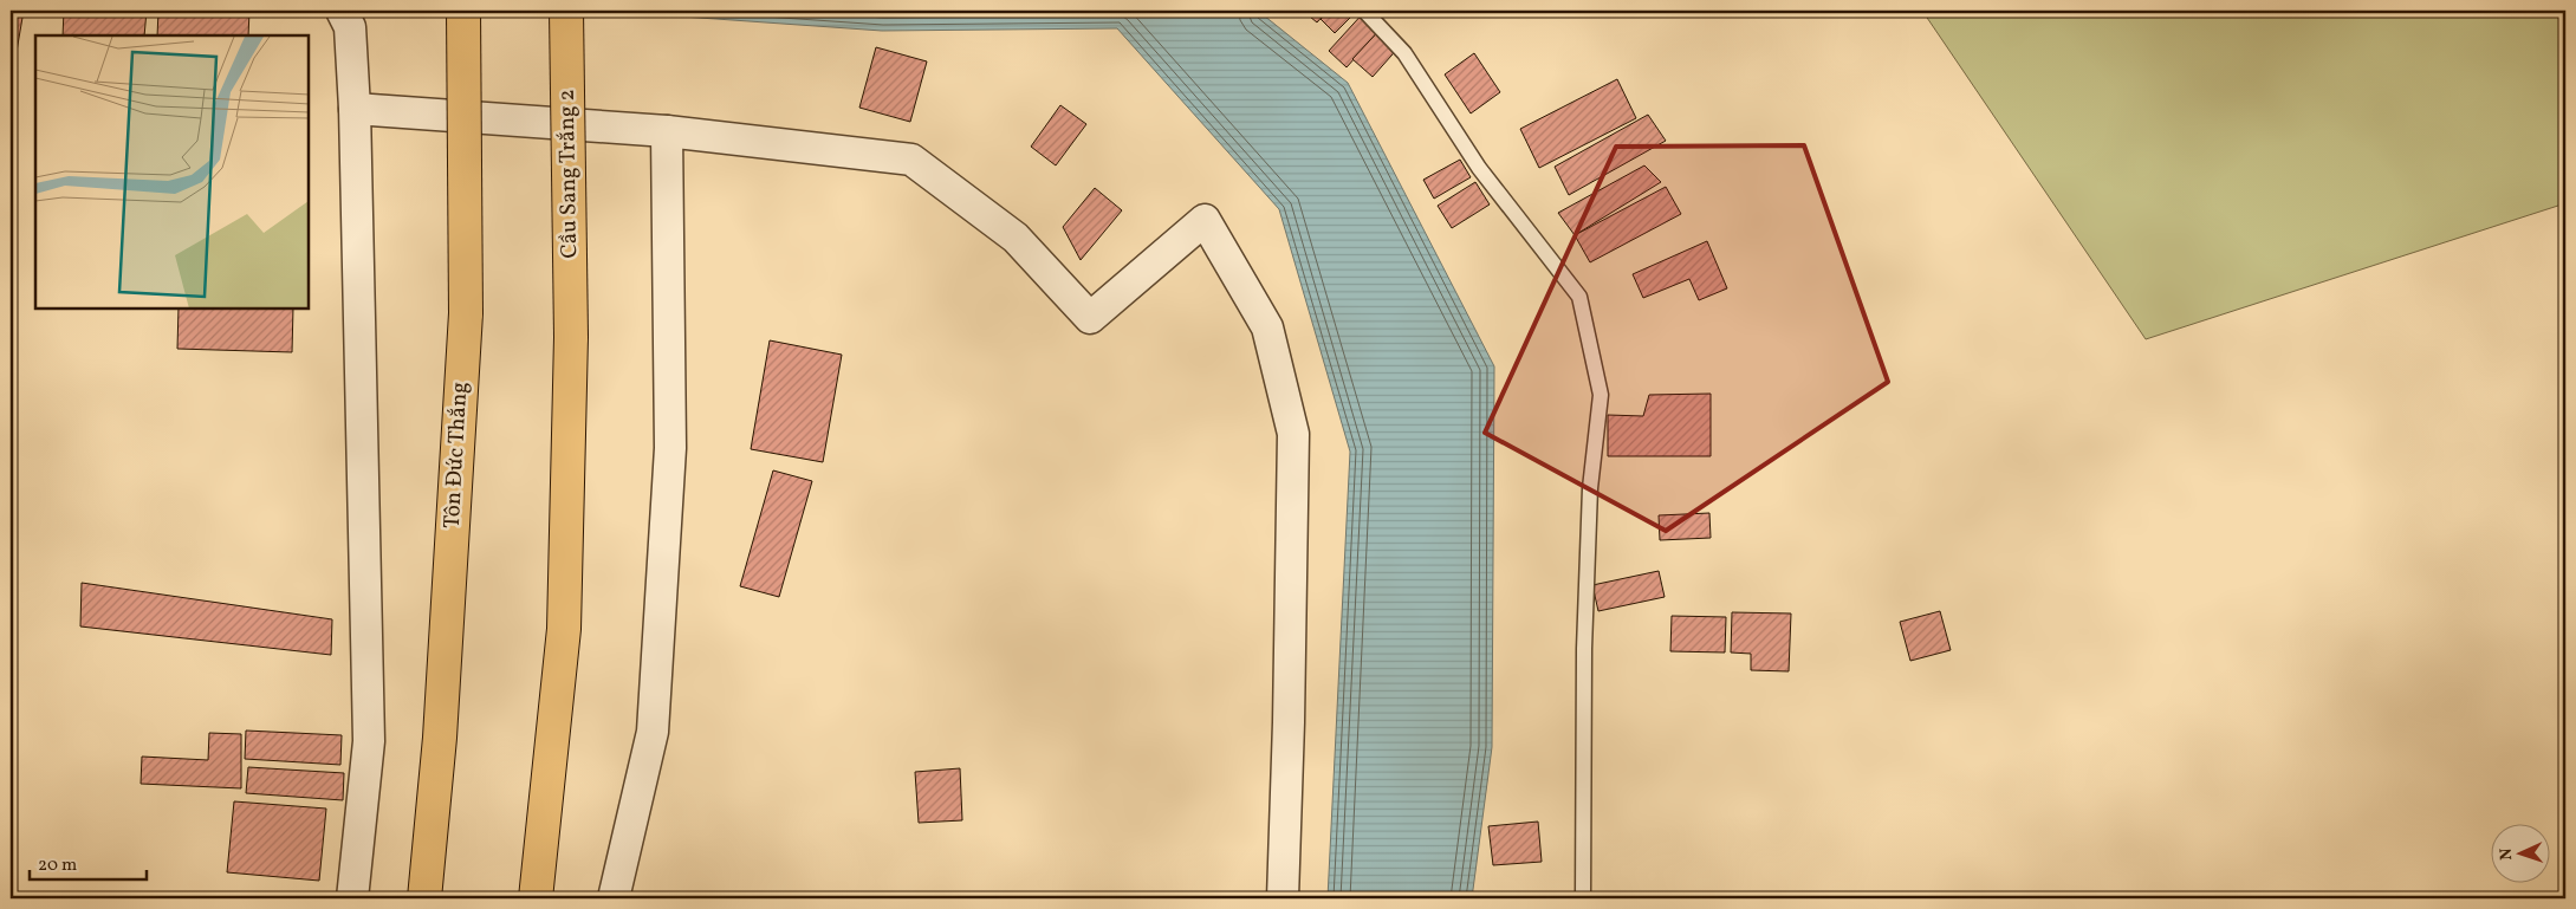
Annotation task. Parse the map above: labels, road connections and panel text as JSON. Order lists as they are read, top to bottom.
{
  "streets": {
    "highway": ["Cầu Sang Trắng 2", "Tôn Đức Thắng"]
  },
  "scale_bar": "20 m",
  "north": "left"
}
